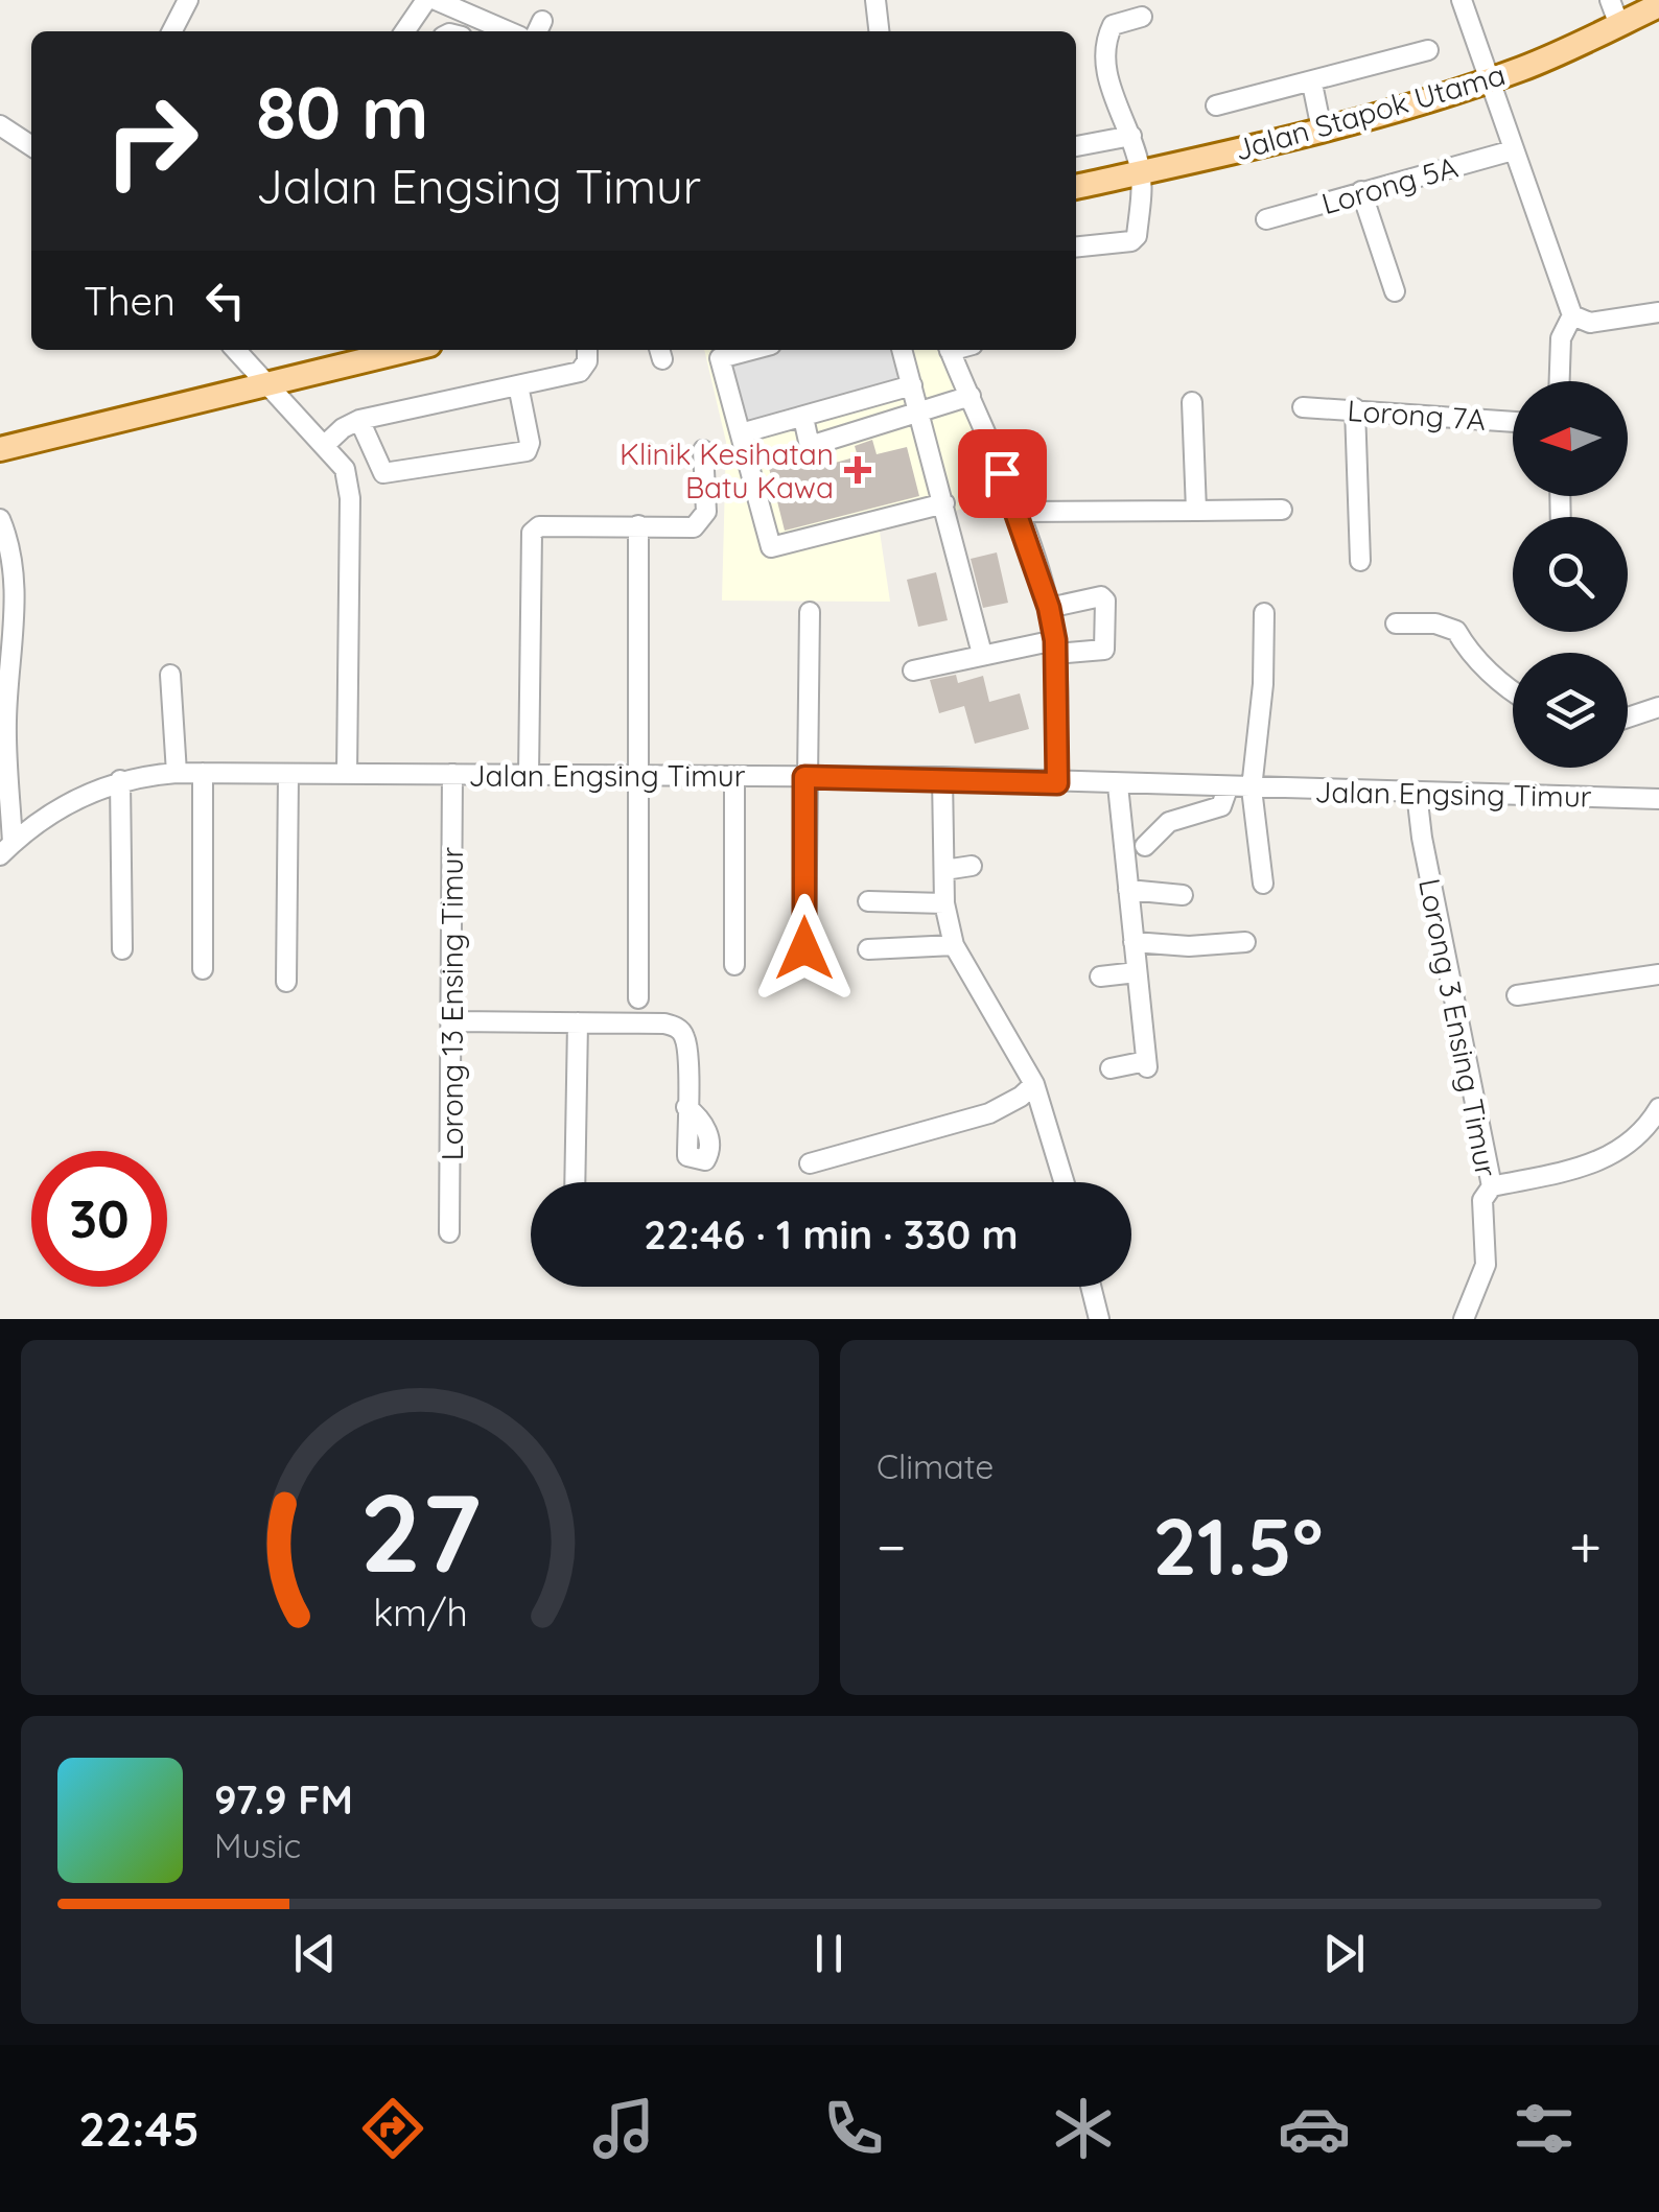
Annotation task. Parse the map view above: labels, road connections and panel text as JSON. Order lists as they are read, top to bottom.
{
  "streets": {
    "main road": ["Jalan Stapok Utama"],
    "street": [
      "Lorong 5A",
      "Lorong 7A",
      "Jalan Engsing Timur",
      "Lorong 13 Ensing Timur",
      "Lorong 3 Ensing Timur"
    ]
  },
  "crossings": [
    ["Jalan Engsing Timur", "Lorong 13 Ensing Timur"],
    ["Jalan Engsing Timur", "Lorong 3 Ensing Timur"]
  ],
  "places": {
    "health": ["Klinik Kesihatan Batu Kawa"]
  },
  "north": "left",
  "page": {
    "turn": ["80 m", "Jalan Engsing Timur"],
    "then": "Then",
    "limit": "30",
    "trip": "22:46 · 1 min · 330 m",
    "tile": "Climate",
    "heat": ["−", "21.5°", "+"],
    "song": ["97.9 FM", "Music"],
    "tabs": "22:45",
    "gauge": ["27", "km/h"]
  }
}
